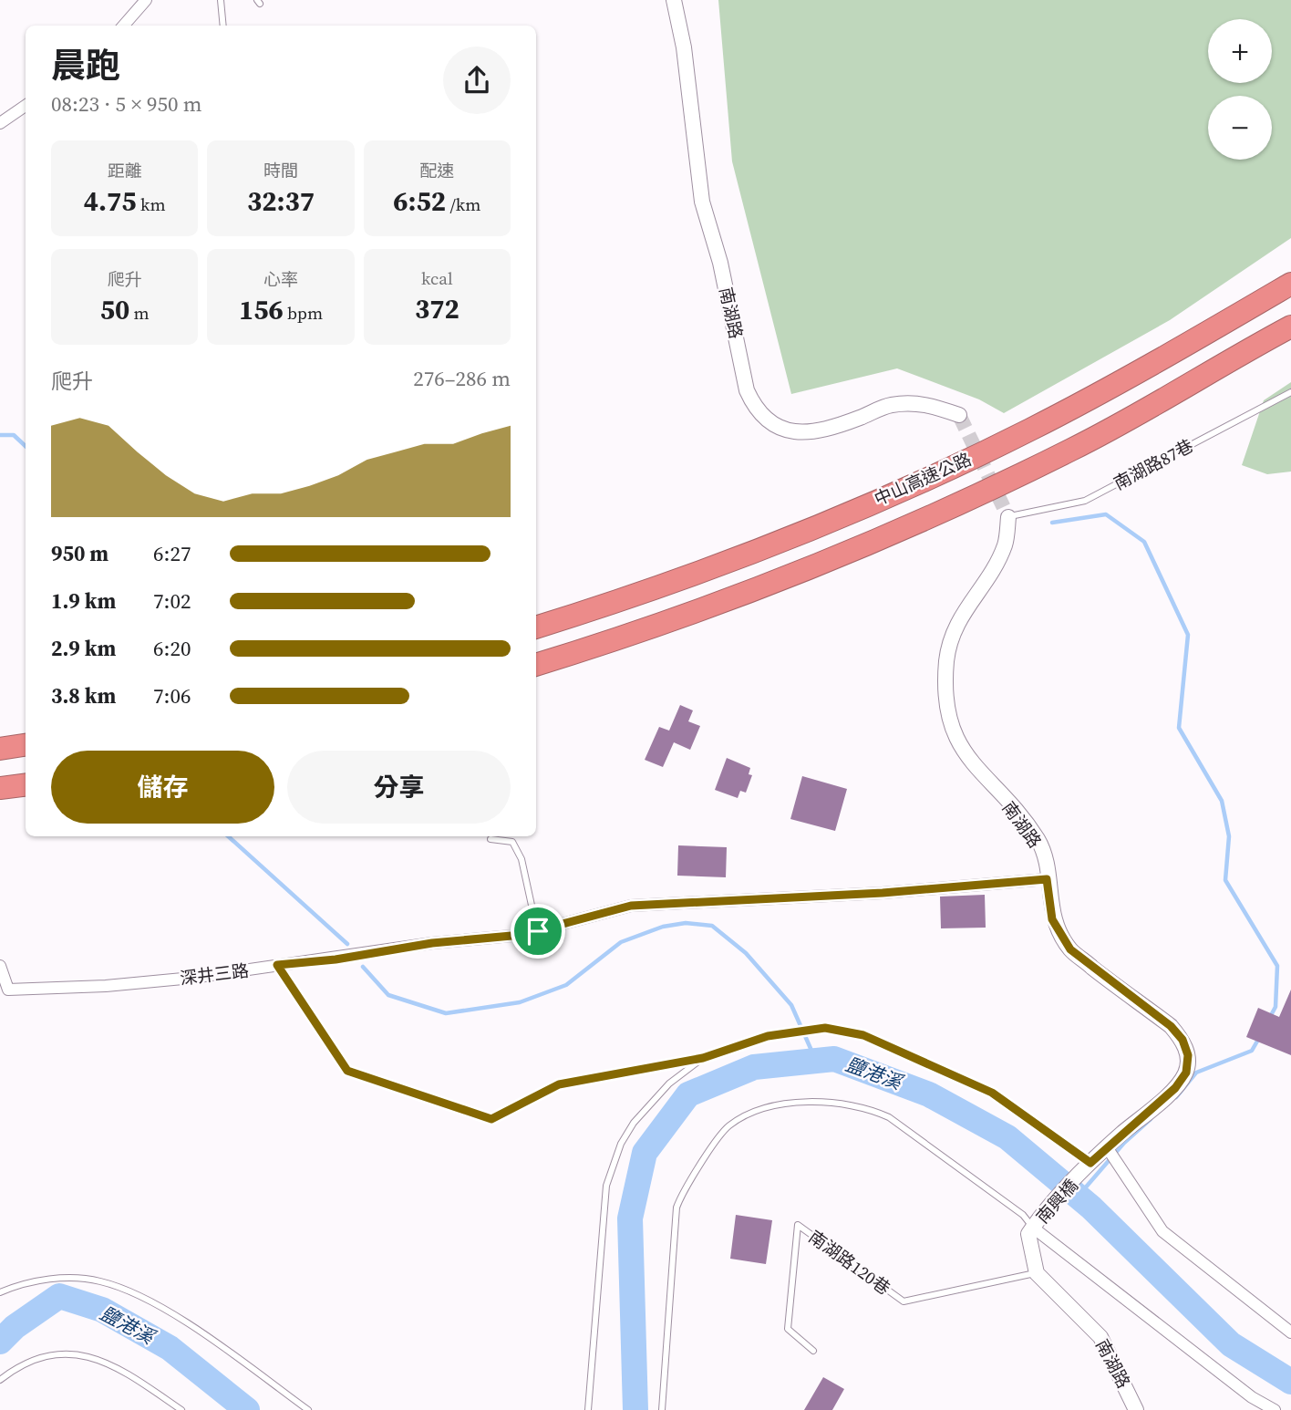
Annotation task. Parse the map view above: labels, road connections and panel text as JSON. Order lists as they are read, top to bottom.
{
  "streets": {
    "highway": ["中山高速公路"],
    "street": ["南湖路", "深井三路", "南興橋"],
    "lane": ["南湖路87巷", "南湖路120巷"]
  },
  "crossings": [
    ["南湖路", "南湖路87巷"],
    ["南湖路", "深井三路"],
    ["南湖路", "南興橋"],
    ["南湖路", "南湖路120巷"]
  ],
  "water": ["鹽港溪"],
  "page": {
    "map_buttons": ["+", "−"],
    "heading": ["晨跑", "08:23 · 5 × 950 m"],
    "stats": [
      ["距離", "4.75 km"],
      ["時間", "32:37"],
      ["配速", "6:52 /km"],
      ["爬升", "50 m"],
      ["心率", "156 bpm"],
      ["kcal", "372"]
    ],
    "chart": ["爬升", "276–286 m"],
    "list": [
      {
        "name": "950 m",
        "note": "6:27"
      },
      {
        "name": "1.9 km",
        "note": "7:02"
      },
      {
        "name": "2.9 km",
        "note": "6:20"
      },
      {
        "name": "3.8 km",
        "note": "7:06"
      }
    ],
    "buttons": ["儲存", "分享"]
  }
}
